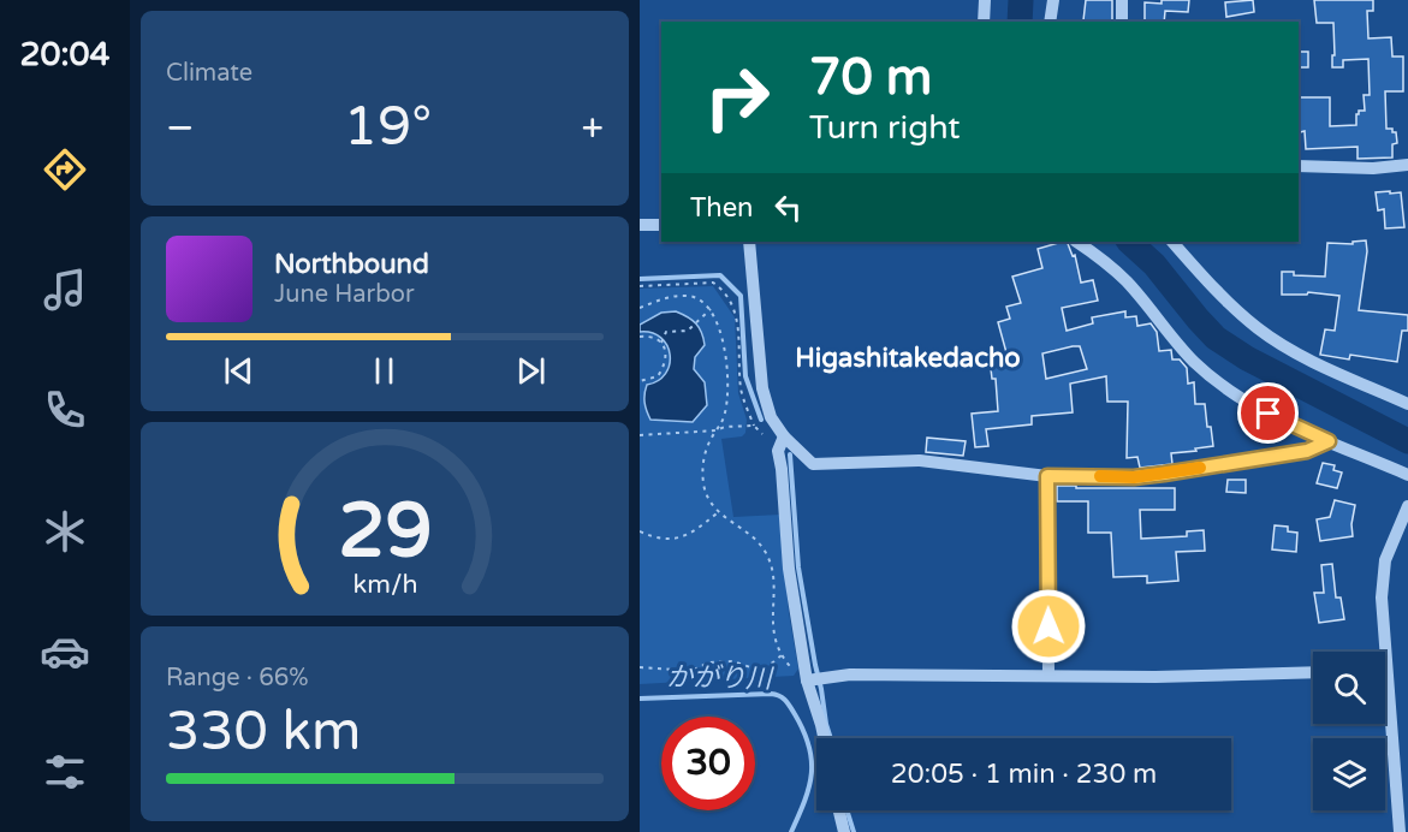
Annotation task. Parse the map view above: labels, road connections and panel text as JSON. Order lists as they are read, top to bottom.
{
  "districts": ["Higashitakedacho"],
  "water": ["かがり川"],
  "page": {
    "tabs": "20:04",
    "tile": [
      "Climate",
      ["Range · 66%", "330 km"]
    ],
    "turn": ["70 m", "Turn right"],
    "heat": ["−", "19°", "+"],
    "then": "Then",
    "song": ["Northbound", "June Harbor"],
    "limit": "30",
    "trip": "20:05 · 1 min · 230 m",
    "gauge": ["29", "km/h"]
  }
}
